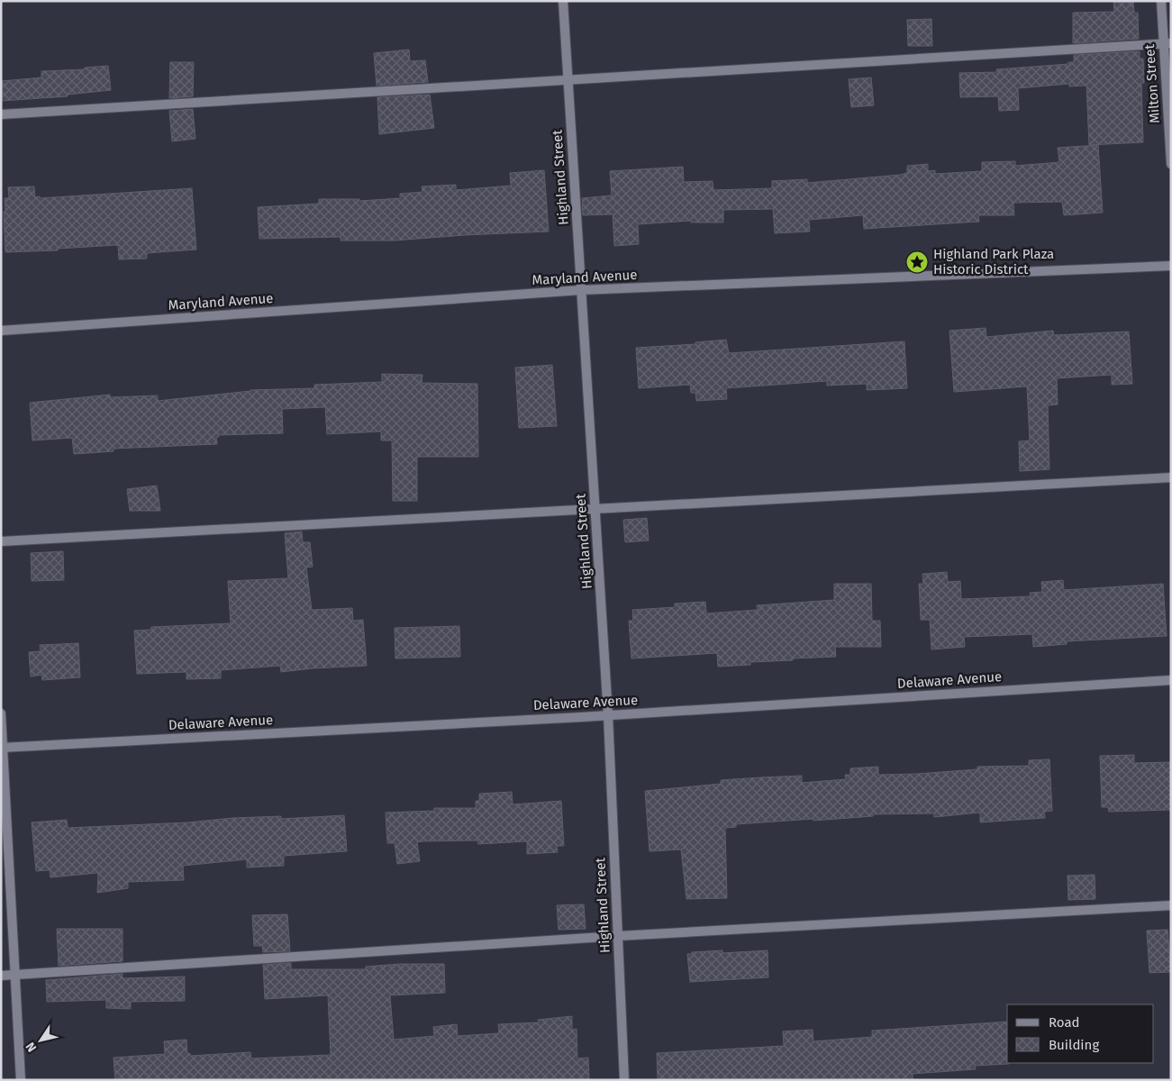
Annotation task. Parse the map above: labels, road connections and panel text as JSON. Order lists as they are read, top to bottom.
{
  "streets": {
    "street": [
      "Milton Street",
      "Highland Street",
      "Maryland Avenue",
      "Delaware Avenue"
    ]
  },
  "crossings": [
    ["Highland Street", "Maryland Avenue"],
    ["Highland Street", "Delaware Avenue"]
  ],
  "places": {
    "place": ["Highland Park Plaza Historic District"]
  },
  "legend": ["Road", "Building"],
  "north": "bottom left"
}
